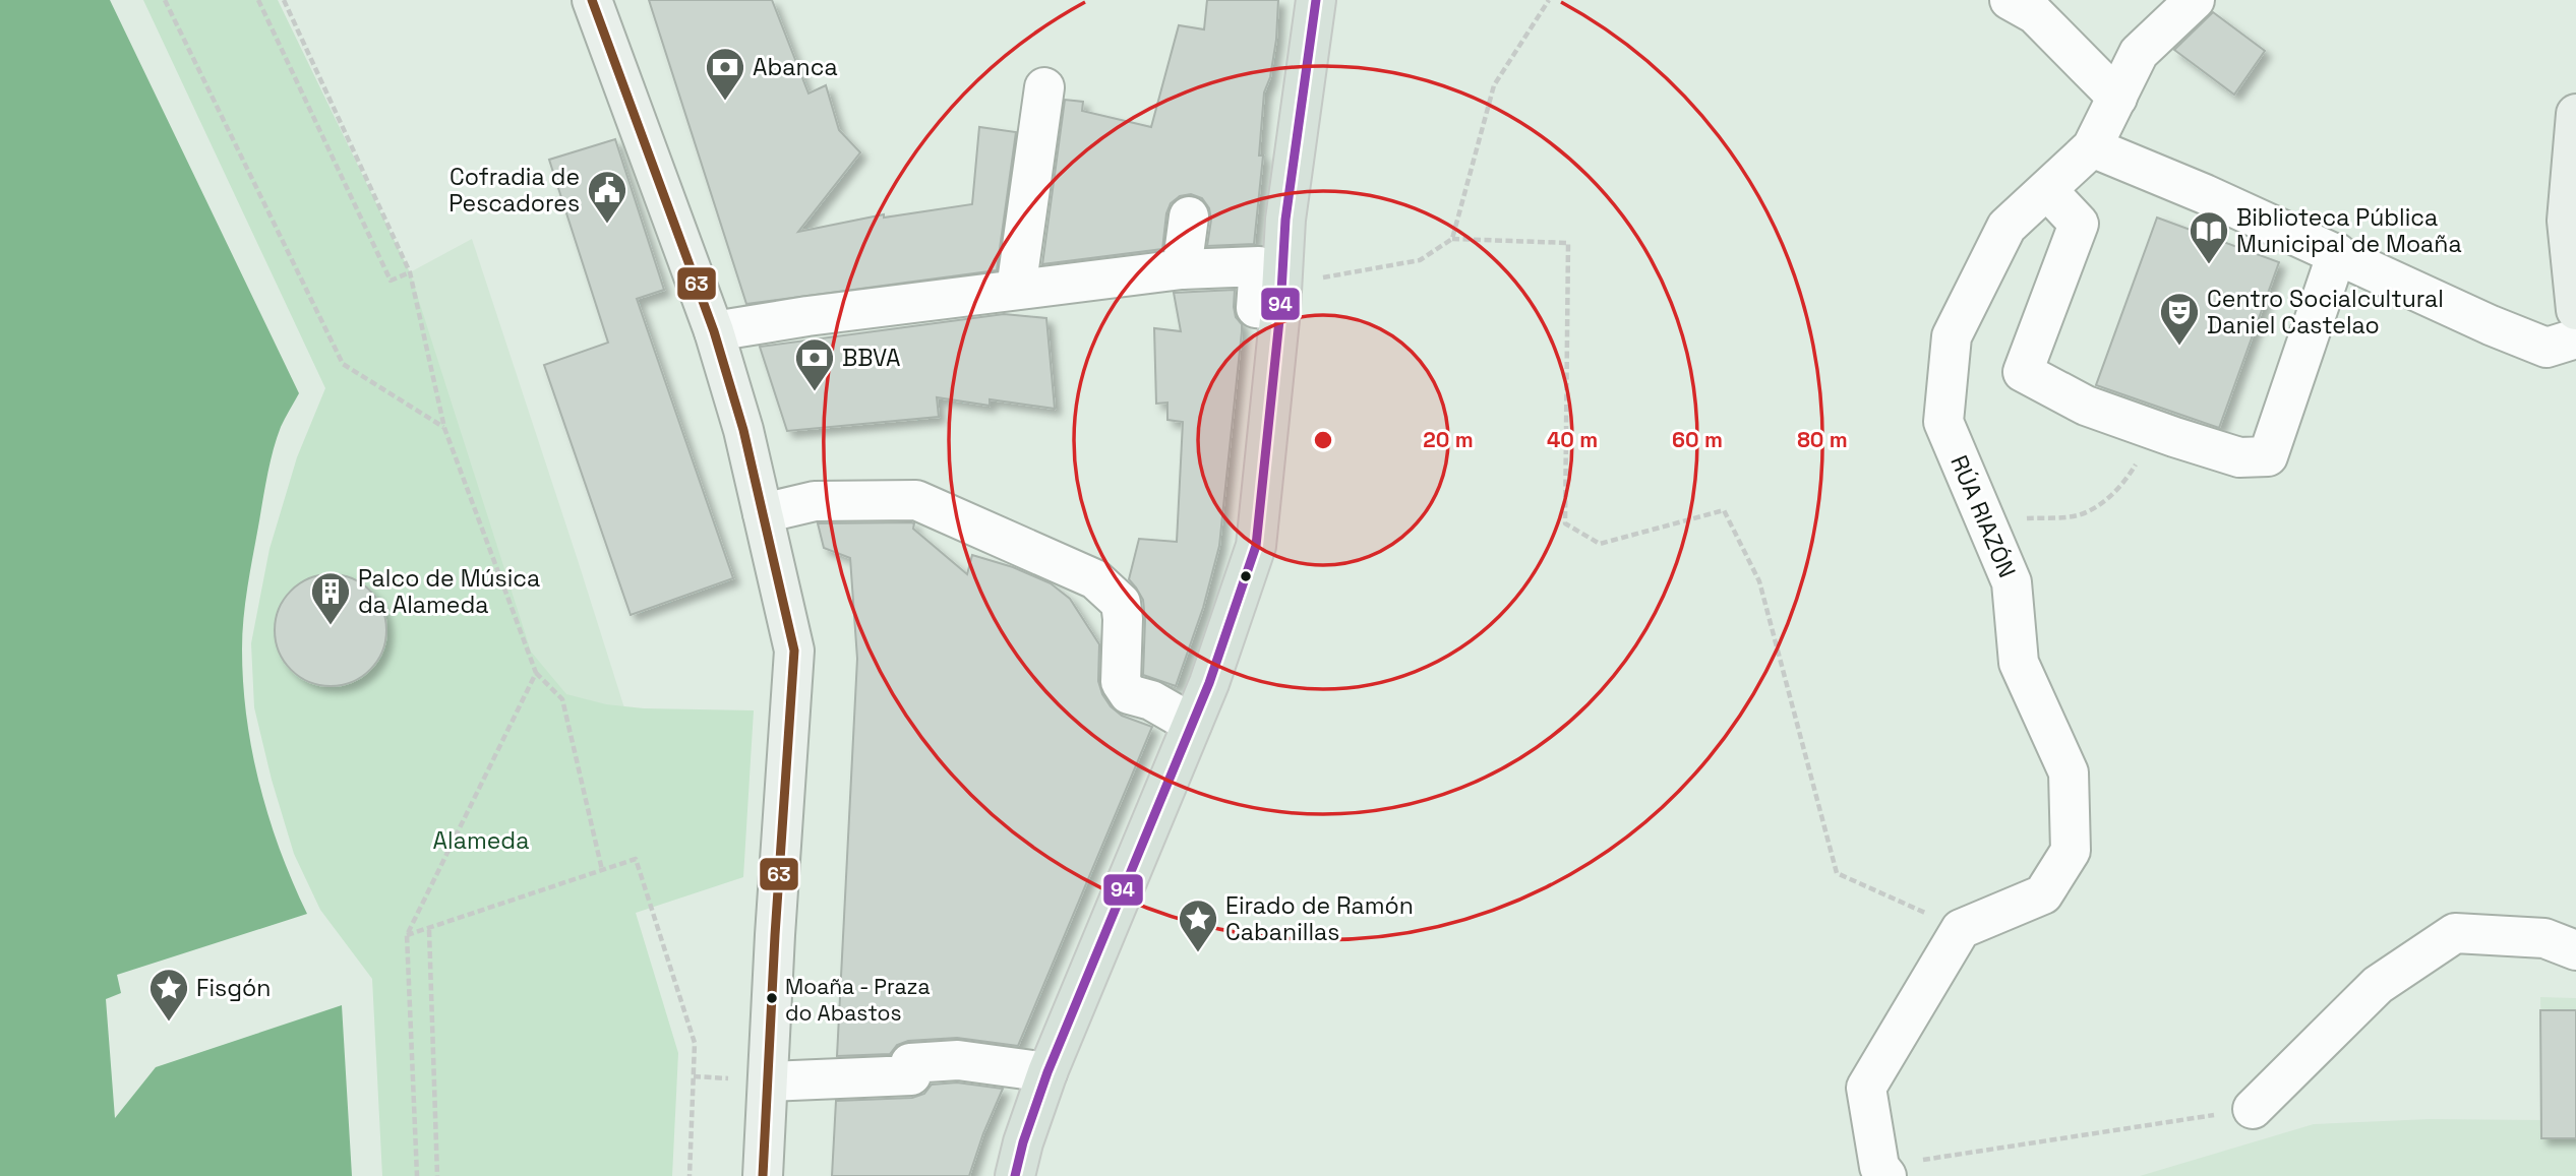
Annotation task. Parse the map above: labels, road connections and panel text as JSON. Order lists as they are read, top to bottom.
{
  "streets": {
    "street": ["RÚA RIAZÓN"]
  },
  "parks": ["Alameda"],
  "places": {
    "bank": ["Abanca", "BBVA"],
    "public building": ["Cofradia de Pescadores"],
    "library": ["Biblioteca Pública Municipal de Moaña"],
    "theatre": ["Centro Socialcultural Daniel Castelao"],
    "building": ["Palco de Música da Alameda"],
    "place": ["Eirado de Ramón Cabanillas", "Fisgón"],
    "other": ["Moaña - Praza do Abastos"]
  },
  "lines": ["transit line 63", "transit line 94"],
  "rings": [
    "20 m",
    "40 m",
    "60 m",
    "80 m"
  ]
}
